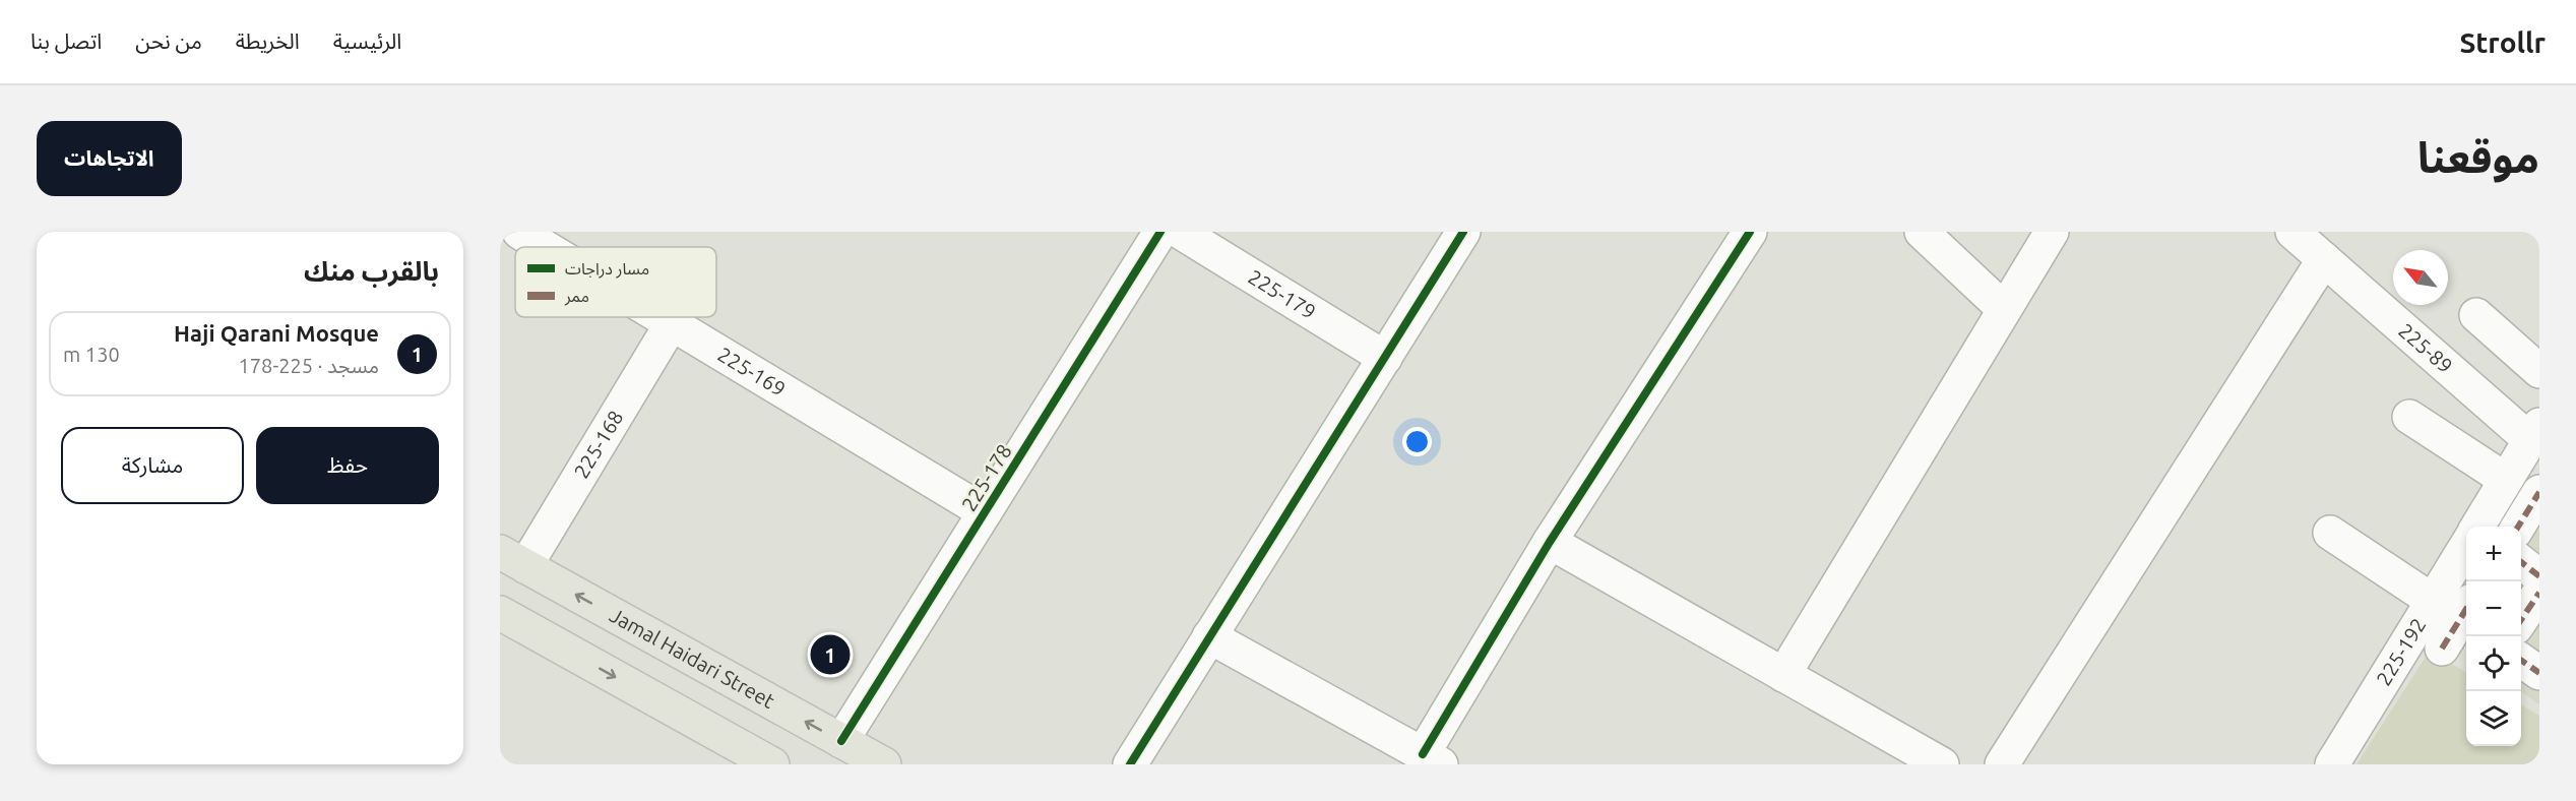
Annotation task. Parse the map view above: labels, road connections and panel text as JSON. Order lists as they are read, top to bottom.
{
  "streets": {
    "main road": ["Jamal Haidari Street"],
    "street": [
      "225-179",
      "225-89",
      "225-169",
      "225-168",
      "225-178",
      "225-192"
    ]
  },
  "crossings": [
    ["225-169", "225-168"],
    ["225-169", "225-178"],
    ["225-168", "Jamal Haidari Street"],
    ["225-178", "Jamal Haidari Street"]
  ],
  "legend": ["مسار دراجات", "ممر"],
  "north": "top left",
  "page": {
    "header": "Strollr",
    "nav": [
      "الرئيسية",
      "الخريطة",
      "من نحن",
      "اتصل بنا"
    ],
    "title": "موقعنا",
    "buttons": [
      "الاتجاهات",
      ["حفظ", "مشاركة"]
    ],
    "heading": "بالقرب منك",
    "list": [
      {
        "mark": "1",
        "name": "Haji Qarani Mosque",
        "note": "مسجد · 225-178",
        "value": "130 m"
      }
    ],
    "map_buttons": ["+", "−"],
    "pins": "1"
  }
}
